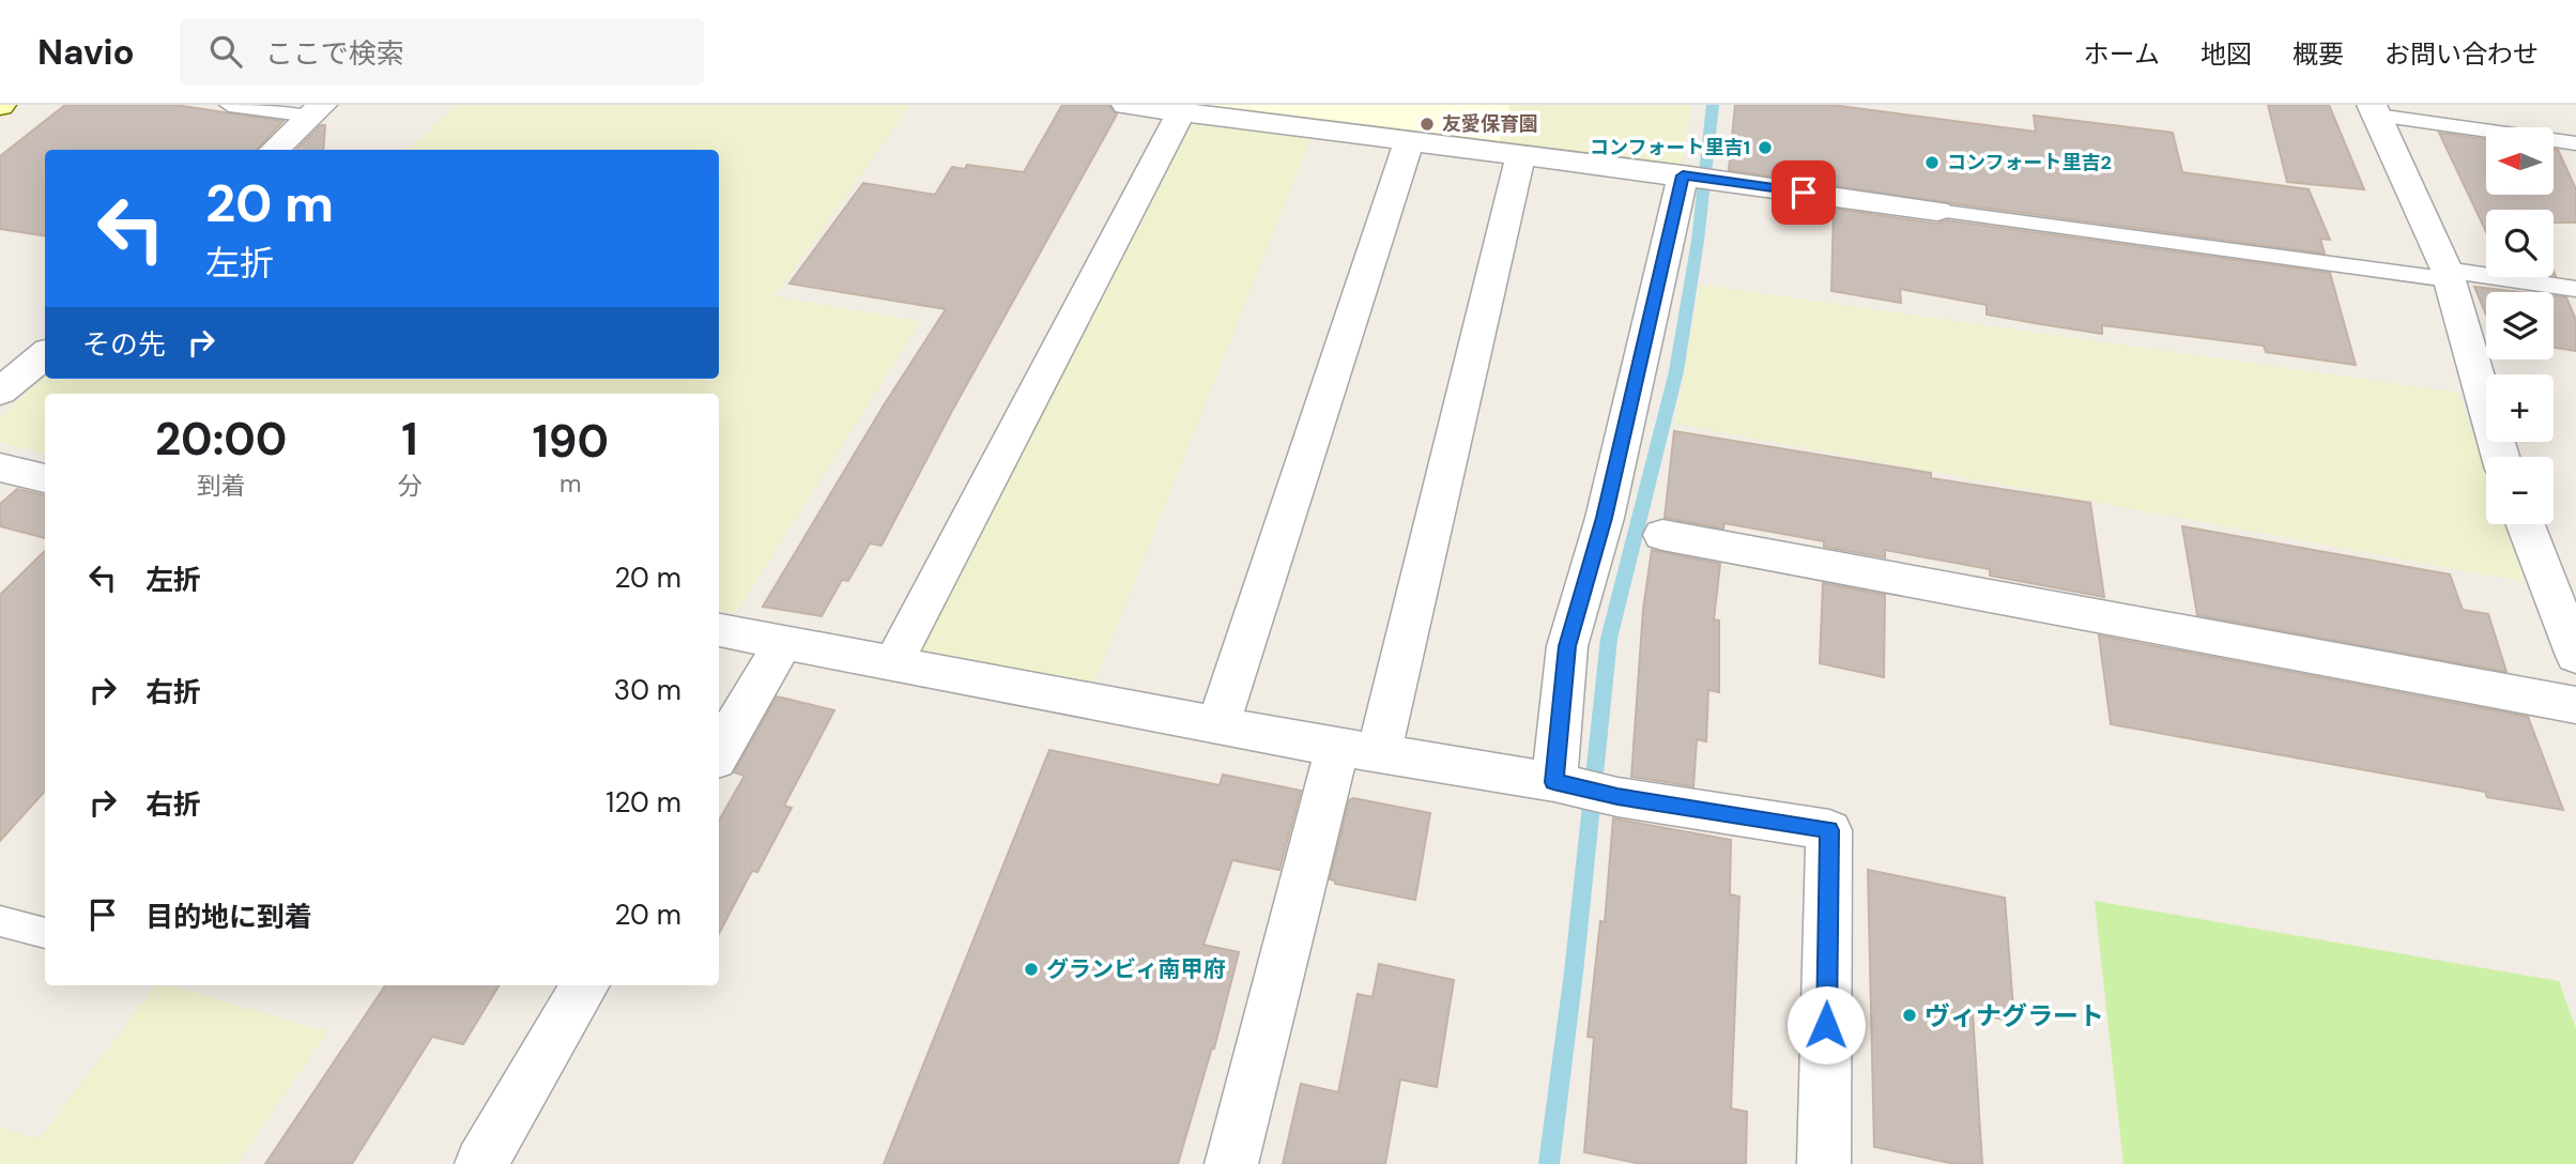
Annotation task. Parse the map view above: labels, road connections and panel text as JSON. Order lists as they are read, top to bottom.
{
  "places": [
    "友愛保育園",
    "コンフォート里吉1",
    "コンフォート里吉2",
    "グランビィ南甲府",
    "ヴィナグラート"
  ],
  "north": "left",
  "page": {
    "header": "Navio",
    "search": "ここで検索",
    "nav": [
      "ホーム",
      "地図",
      "概要",
      "お問い合わせ"
    ],
    "map_buttons": ["+", "−"],
    "turn": ["20 m", "左折"],
    "then": "その先",
    "eta": [
      "20:00",
      "到着",
      "1",
      "分",
      "190",
      "m"
    ],
    "list": [
      {
        "name": "左折",
        "value": "20 m"
      },
      {
        "name": "右折",
        "value": "30 m"
      },
      {
        "name": "右折",
        "value": "120 m"
      },
      {
        "name": "目的地に到着",
        "value": "20 m"
      }
    ]
  }
}
